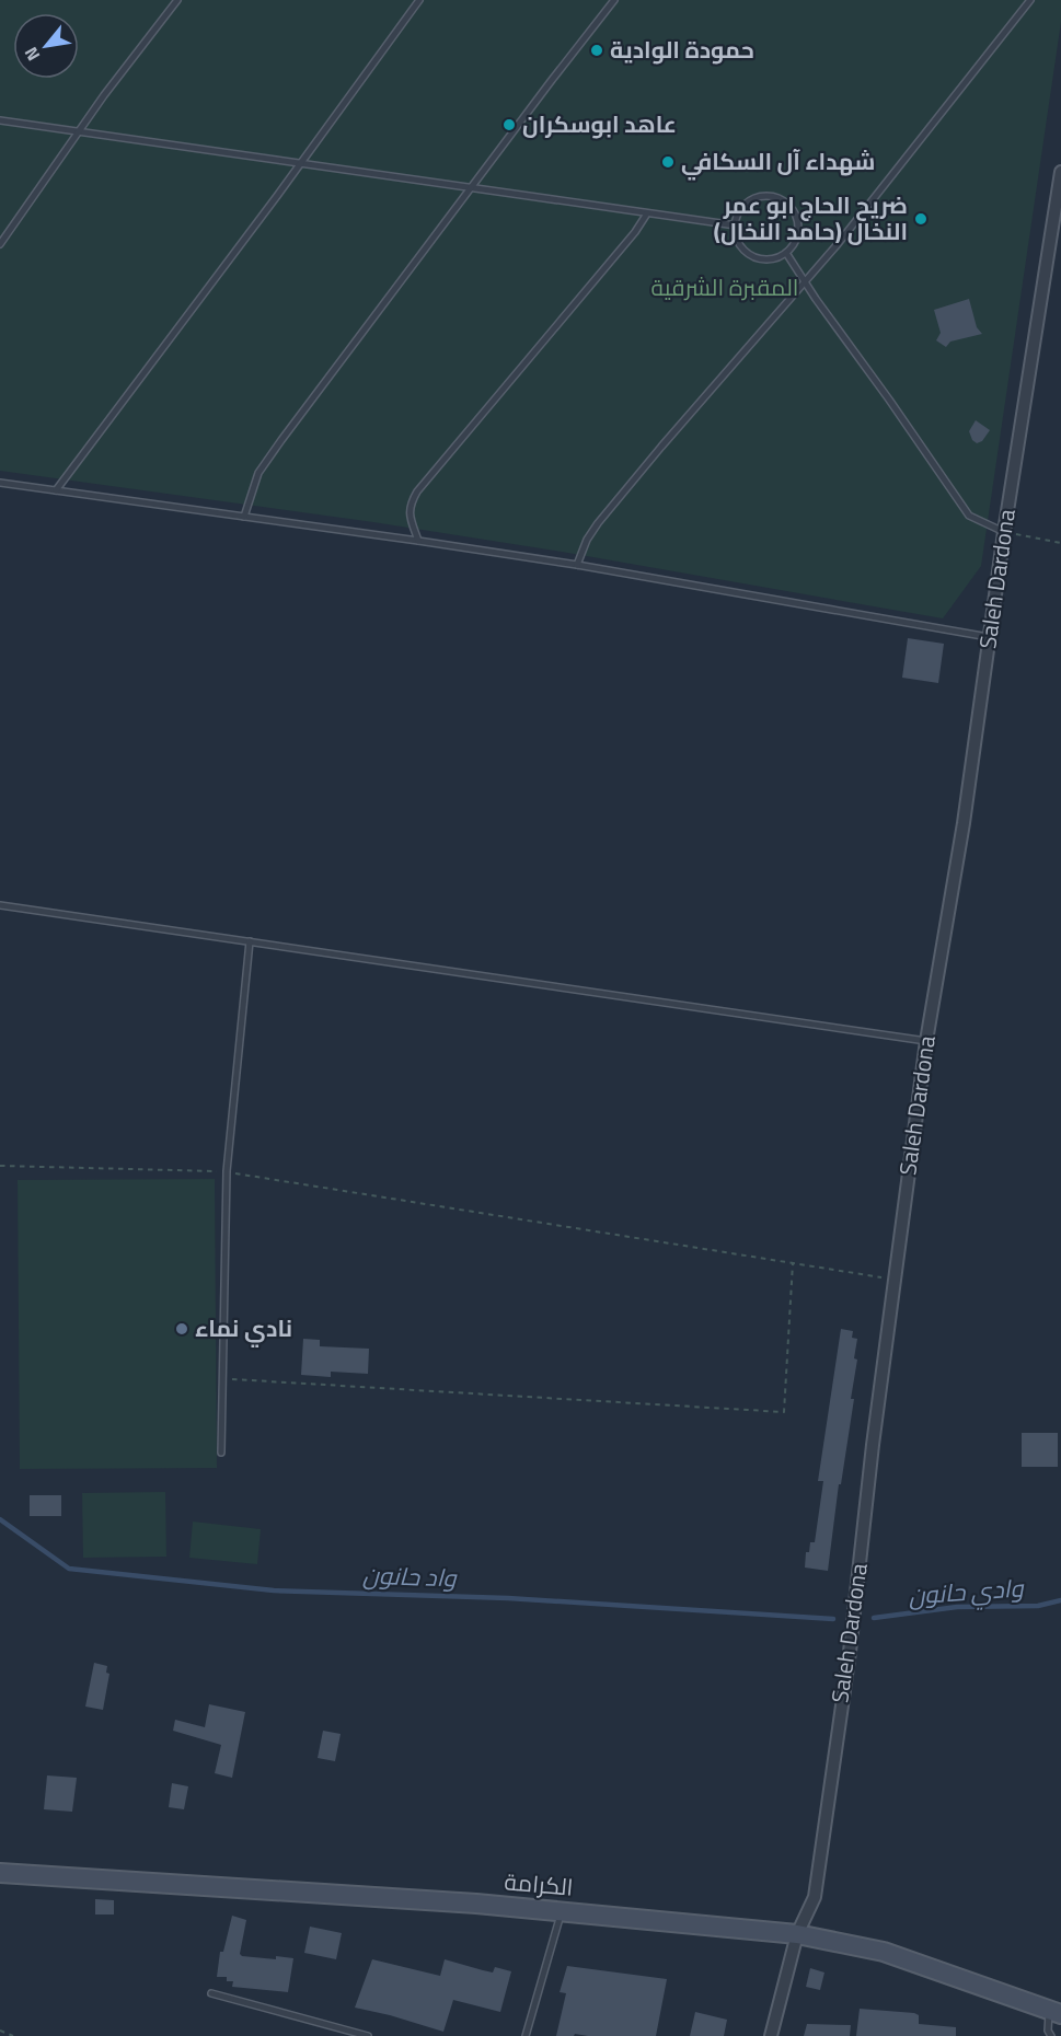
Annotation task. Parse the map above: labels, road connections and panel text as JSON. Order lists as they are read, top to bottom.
{
  "streets": {
    "main road": ["الكرامة"],
    "street": ["Saleh Dardona"]
  },
  "crossings": [
    ["Saleh Dardona", "الكرامة"]
  ],
  "water": ["واد حانون", "وادي حانون"],
  "parks": ["المقبرة الشرقية"],
  "places": [
    "حمودة الوادية",
    "عاهد ابوسكران",
    "شهداء آل السكافي",
    "ضريح الحاج ابو عمر النخال (حامد النخال)",
    "نادي نماء"
  ],
  "north": "bottom left"
}
